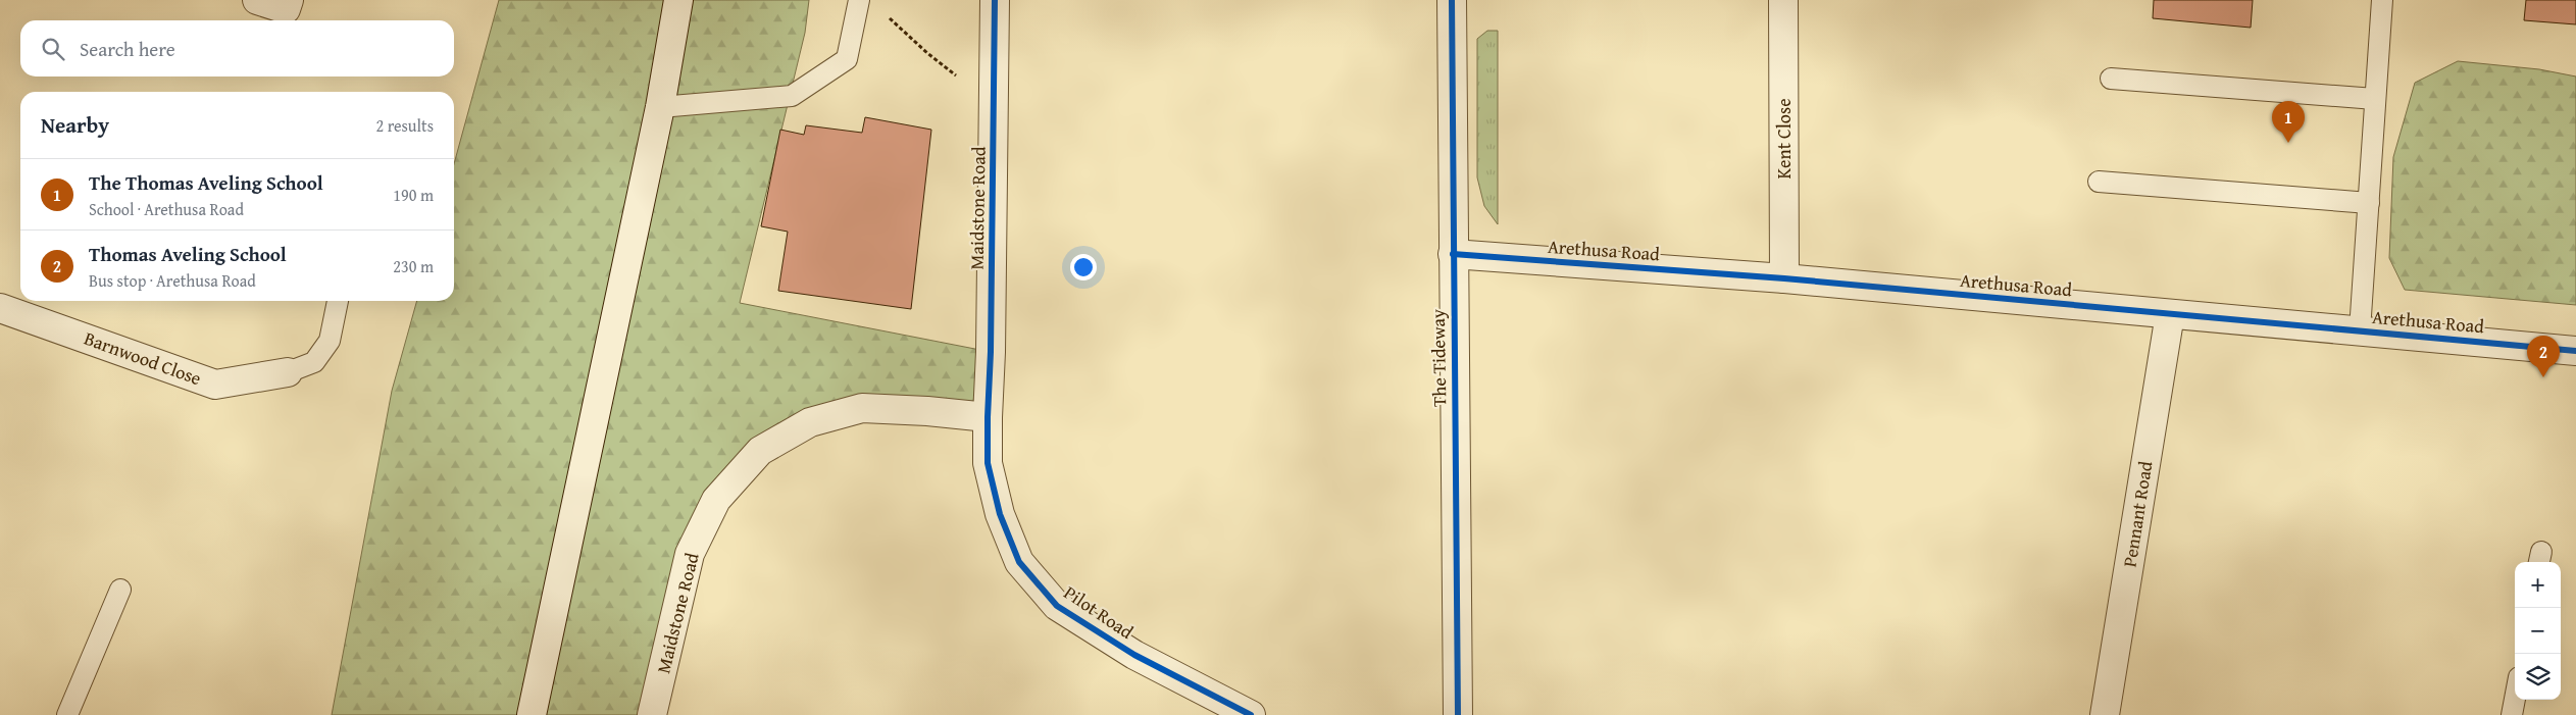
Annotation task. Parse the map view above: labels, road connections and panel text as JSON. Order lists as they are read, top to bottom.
{
  "streets": {
    "street": [
      "Kent Close",
      "Maidstone Road",
      "Arethusa Road",
      "Barnwood Close",
      "The Tideway",
      "Pennant Road",
      "Pilot Road"
    ]
  },
  "crossings": [
    ["Kent Close", "Arethusa Road"],
    ["Maidstone Road", "Pilot Road"],
    ["Arethusa Road", "The Tideway"],
    ["Arethusa Road", "Pennant Road"]
  ],
  "page": {
    "search": "Search here",
    "heading": ["Nearby", "2 results"],
    "pins": ["1", "2"],
    "list": [
      {
        "mark": "1",
        "name": "The Thomas Aveling School",
        "note": "School · Arethusa Road",
        "value": "190 m"
      },
      {
        "mark": "2",
        "name": "Thomas Aveling School",
        "note": "Bus stop · Arethusa Road",
        "value": "230 m"
      }
    ],
    "map_buttons": ["+", "−"]
  }
}
